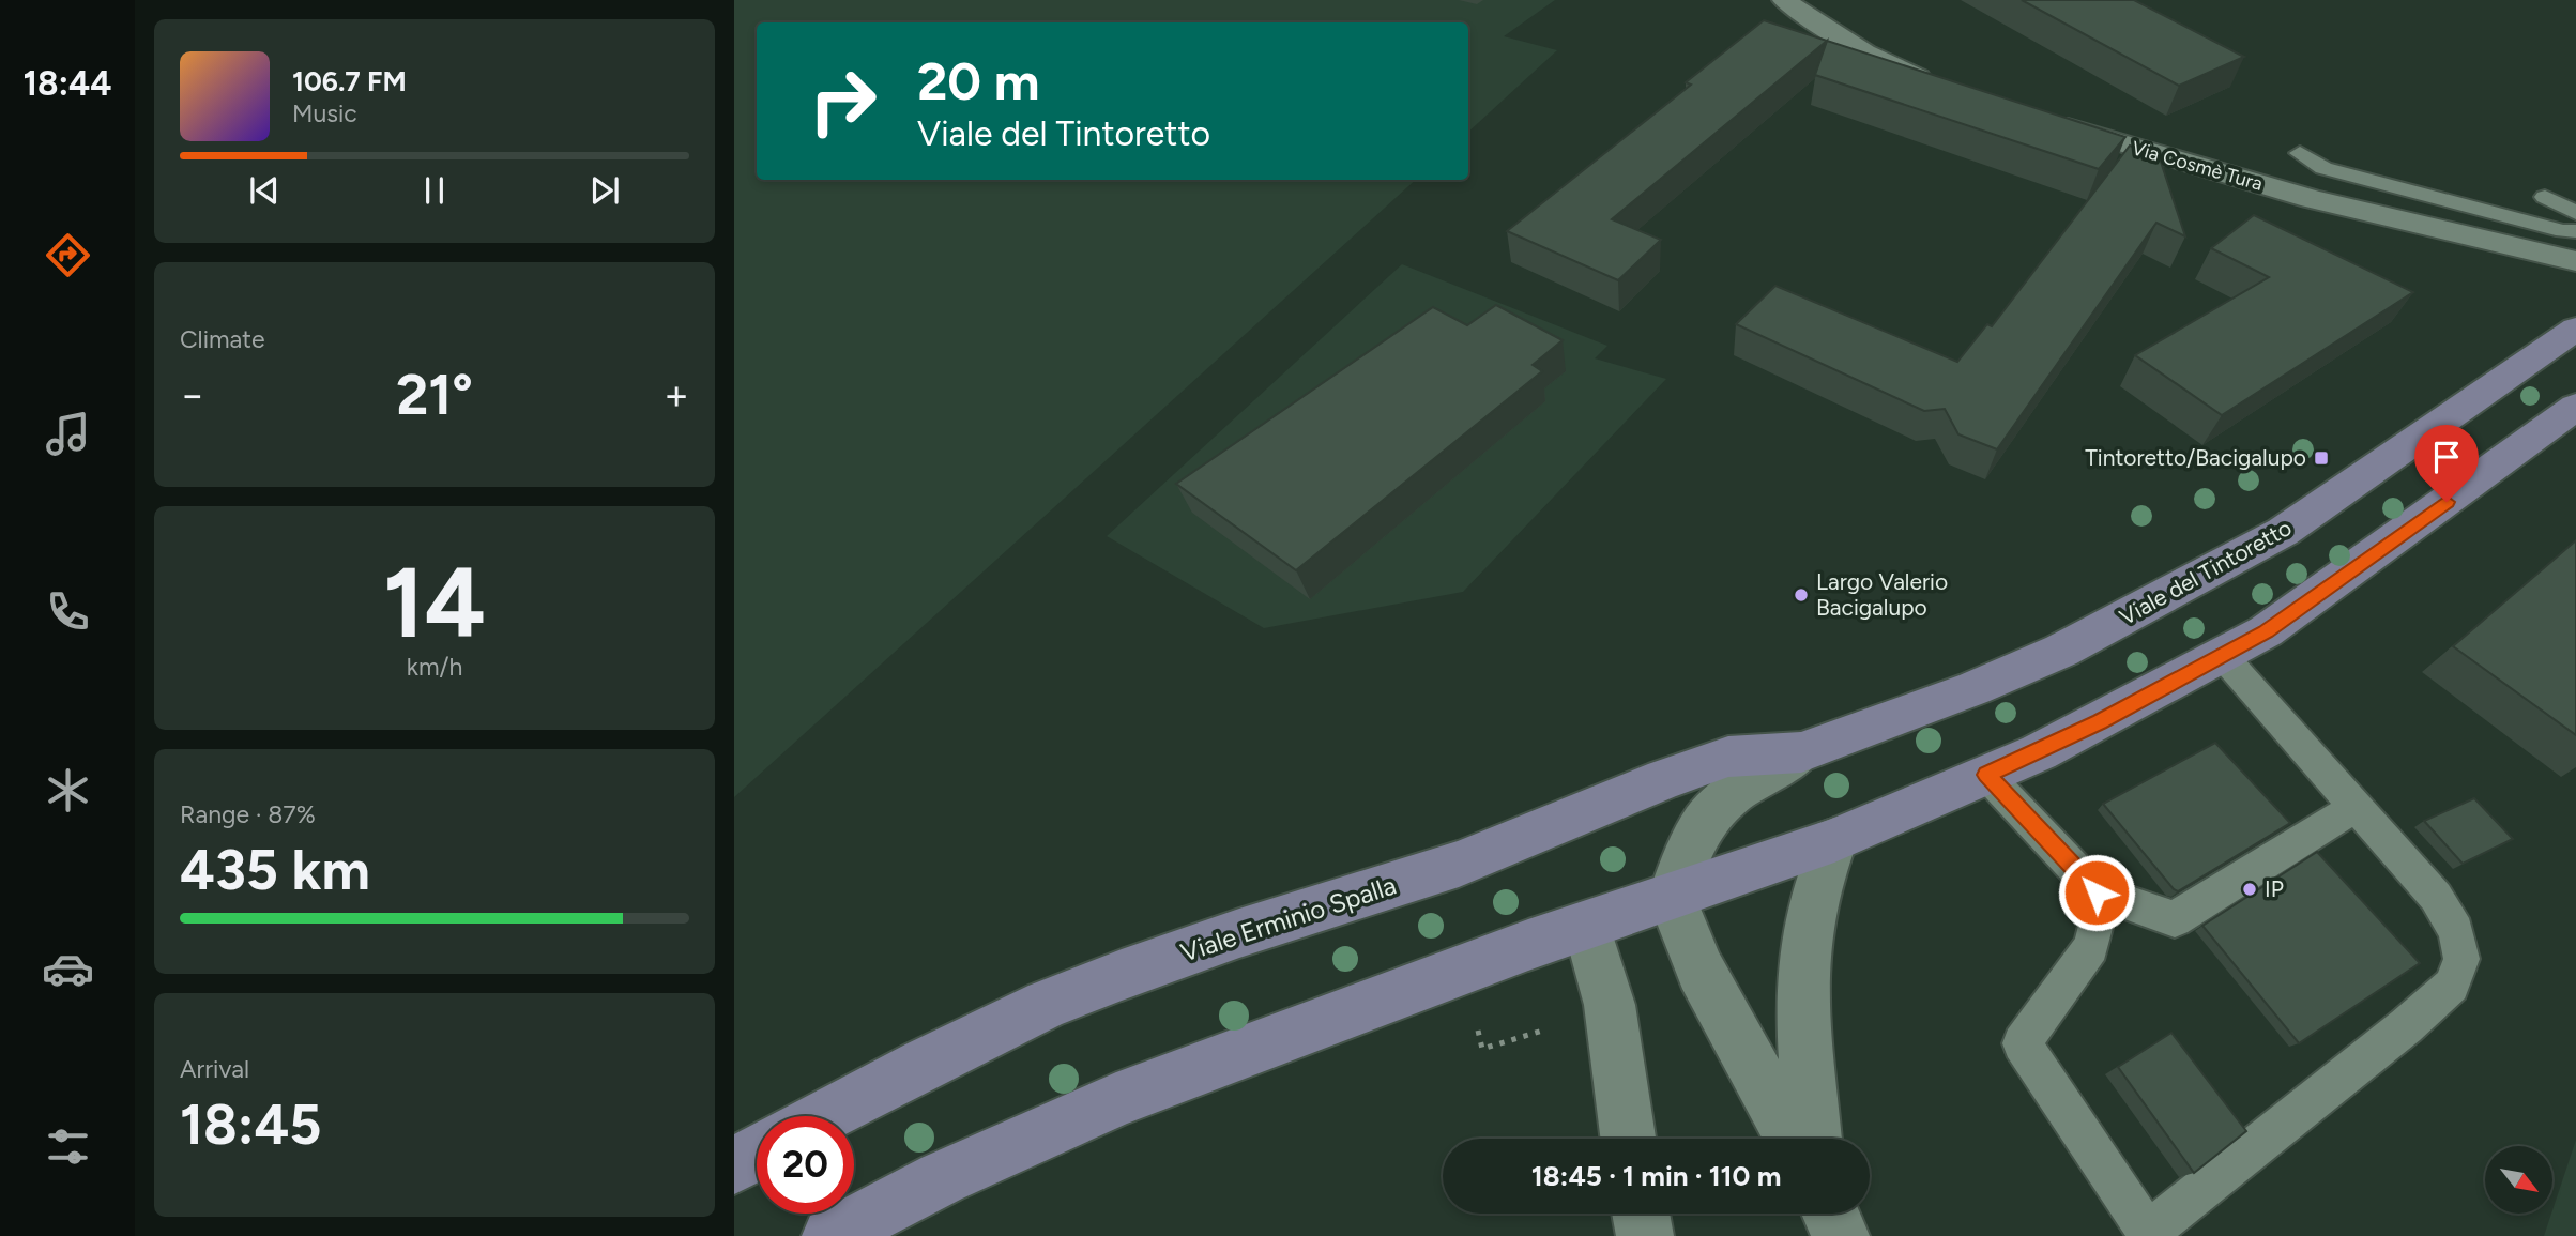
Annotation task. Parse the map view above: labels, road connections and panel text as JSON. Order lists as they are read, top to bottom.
{
  "streets": {
    "main road": ["Viale del Tintoretto", "Viale Erminio Spalla"],
    "street": ["Via Cosmè Tura"]
  },
  "crossings": [
    ["Viale del Tintoretto", "Viale Erminio Spalla"]
  ],
  "places": {
    "transit": ["Tintoretto/Bacigalupo"],
    "other": ["Largo Valerio Bacigalupo", "IP"]
  },
  "north": "bottom right",
  "page": {
    "tabs": "18:44",
    "turn": ["20 m", "Viale del Tintoretto"],
    "song": ["106.7 FM", "Music"],
    "tile": [
      "Climate",
      ["14", "km/h"],
      ["Range · 87%", "435 km"],
      ["Arrival", "18:45"]
    ],
    "heat": ["−", "21°", "+"],
    "limit": "20",
    "trip": "18:45 · 1 min · 110 m"
  }
}
